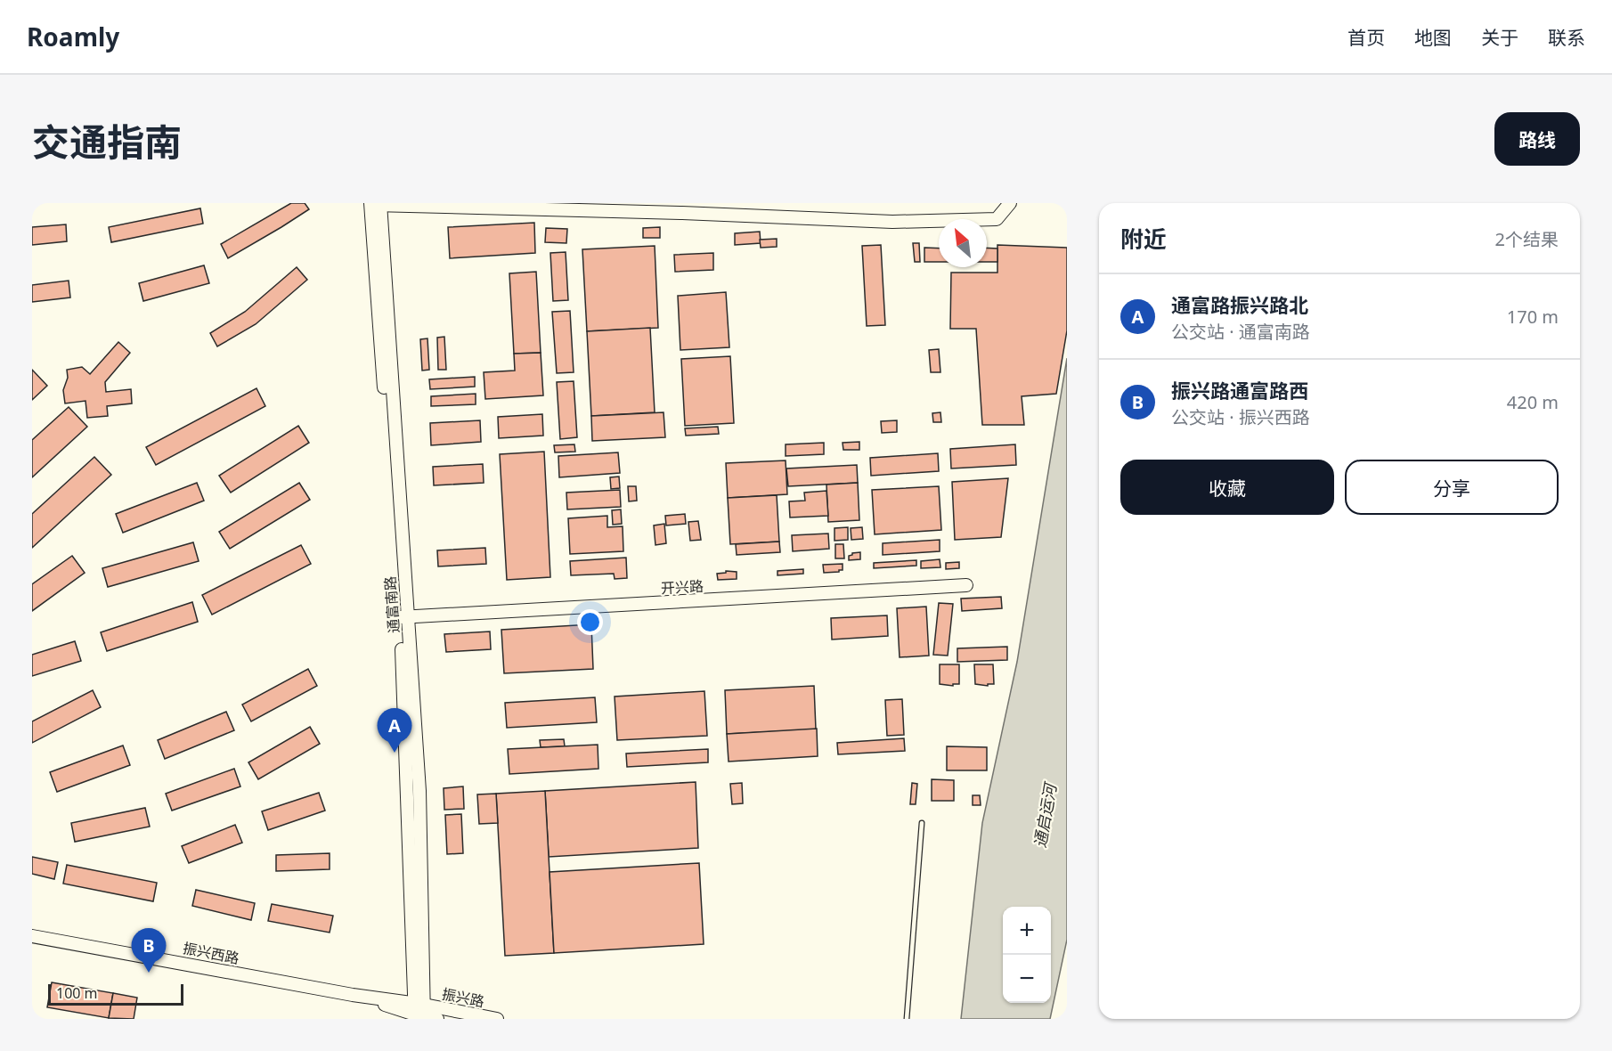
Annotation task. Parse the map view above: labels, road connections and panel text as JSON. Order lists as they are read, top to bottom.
{
  "streets": {
    "street": [
      "开兴路",
      "通富南路",
      "振兴西路",
      "振兴路"
    ]
  },
  "crossings": [
    ["开兴路", "通富南路"],
    ["通富南路", "振兴西路"],
    ["通富南路", "振兴路"],
    ["振兴西路", "振兴路"]
  ],
  "water": ["通启运河"],
  "scale_bar": "100 m",
  "north": "top left",
  "page": {
    "header": "Roamly",
    "nav": [
      "首页",
      "地图",
      "关于",
      "联系"
    ],
    "title": "交通指南",
    "buttons": [
      "路线",
      ["收藏", "分享"]
    ],
    "heading": ["附近", "2个结果"],
    "list": [
      {
        "mark": "A",
        "name": "通富路振兴路北",
        "note": "公交站 · 通富南路",
        "value": "170 m"
      },
      {
        "mark": "B",
        "name": "振兴路通富路西",
        "note": "公交站 · 振兴西路",
        "value": "420 m"
      }
    ],
    "pins": ["A", "B"],
    "map_buttons": ["+", "−"],
    "scale": "100 m"
  }
}
